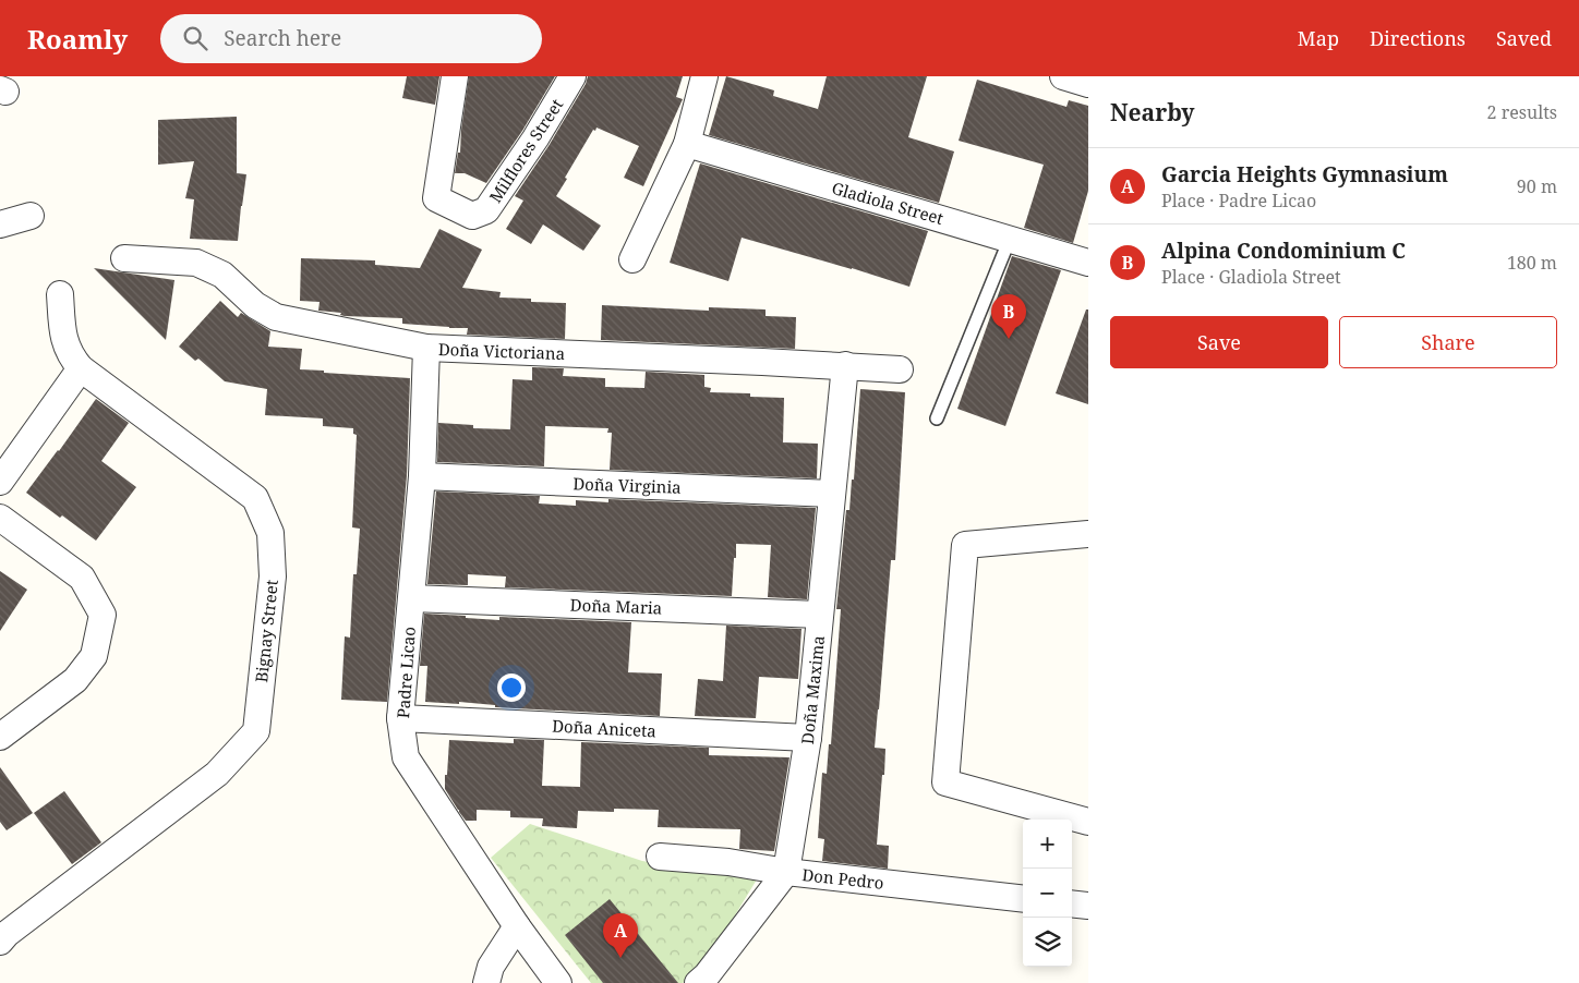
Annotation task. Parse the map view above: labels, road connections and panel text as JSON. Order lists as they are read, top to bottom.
{
  "streets": {
    "street": [
      "Milflores Street",
      "Gladiola Street",
      "Doña Victoriana",
      "Doña Virginia",
      "Doña Maria",
      "Bignay Street",
      "Padre Licao",
      "Doña Maxima",
      "Doña Aniceta",
      "Don Pedro"
    ]
  },
  "crossings": [
    ["Doña Victoriana", "Padre Licao"],
    ["Doña Victoriana", "Doña Maxima"],
    ["Doña Virginia", "Padre Licao"],
    ["Doña Virginia", "Doña Maxima"],
    ["Doña Maria", "Padre Licao"],
    ["Doña Maria", "Doña Maxima"],
    ["Padre Licao", "Doña Aniceta"],
    ["Doña Maxima", "Doña Aniceta"],
    ["Doña Maxima", "Don Pedro"]
  ],
  "page": {
    "header": "Roamly",
    "search": "Search here",
    "nav": ["Map", "Directions", "Saved"],
    "heading": ["Nearby", "2 results"],
    "list": [
      {
        "mark": "A",
        "name": "Garcia Heights Gymnasium",
        "note": "Place · Padre Licao",
        "value": "90 m"
      },
      {
        "mark": "B",
        "name": "Alpina Condominium C",
        "note": "Place · Gladiola Street",
        "value": "180 m"
      }
    ],
    "pins": ["B", "A"],
    "buttons": ["Save", "Share"],
    "map_buttons": ["+", "−"]
  }
}
